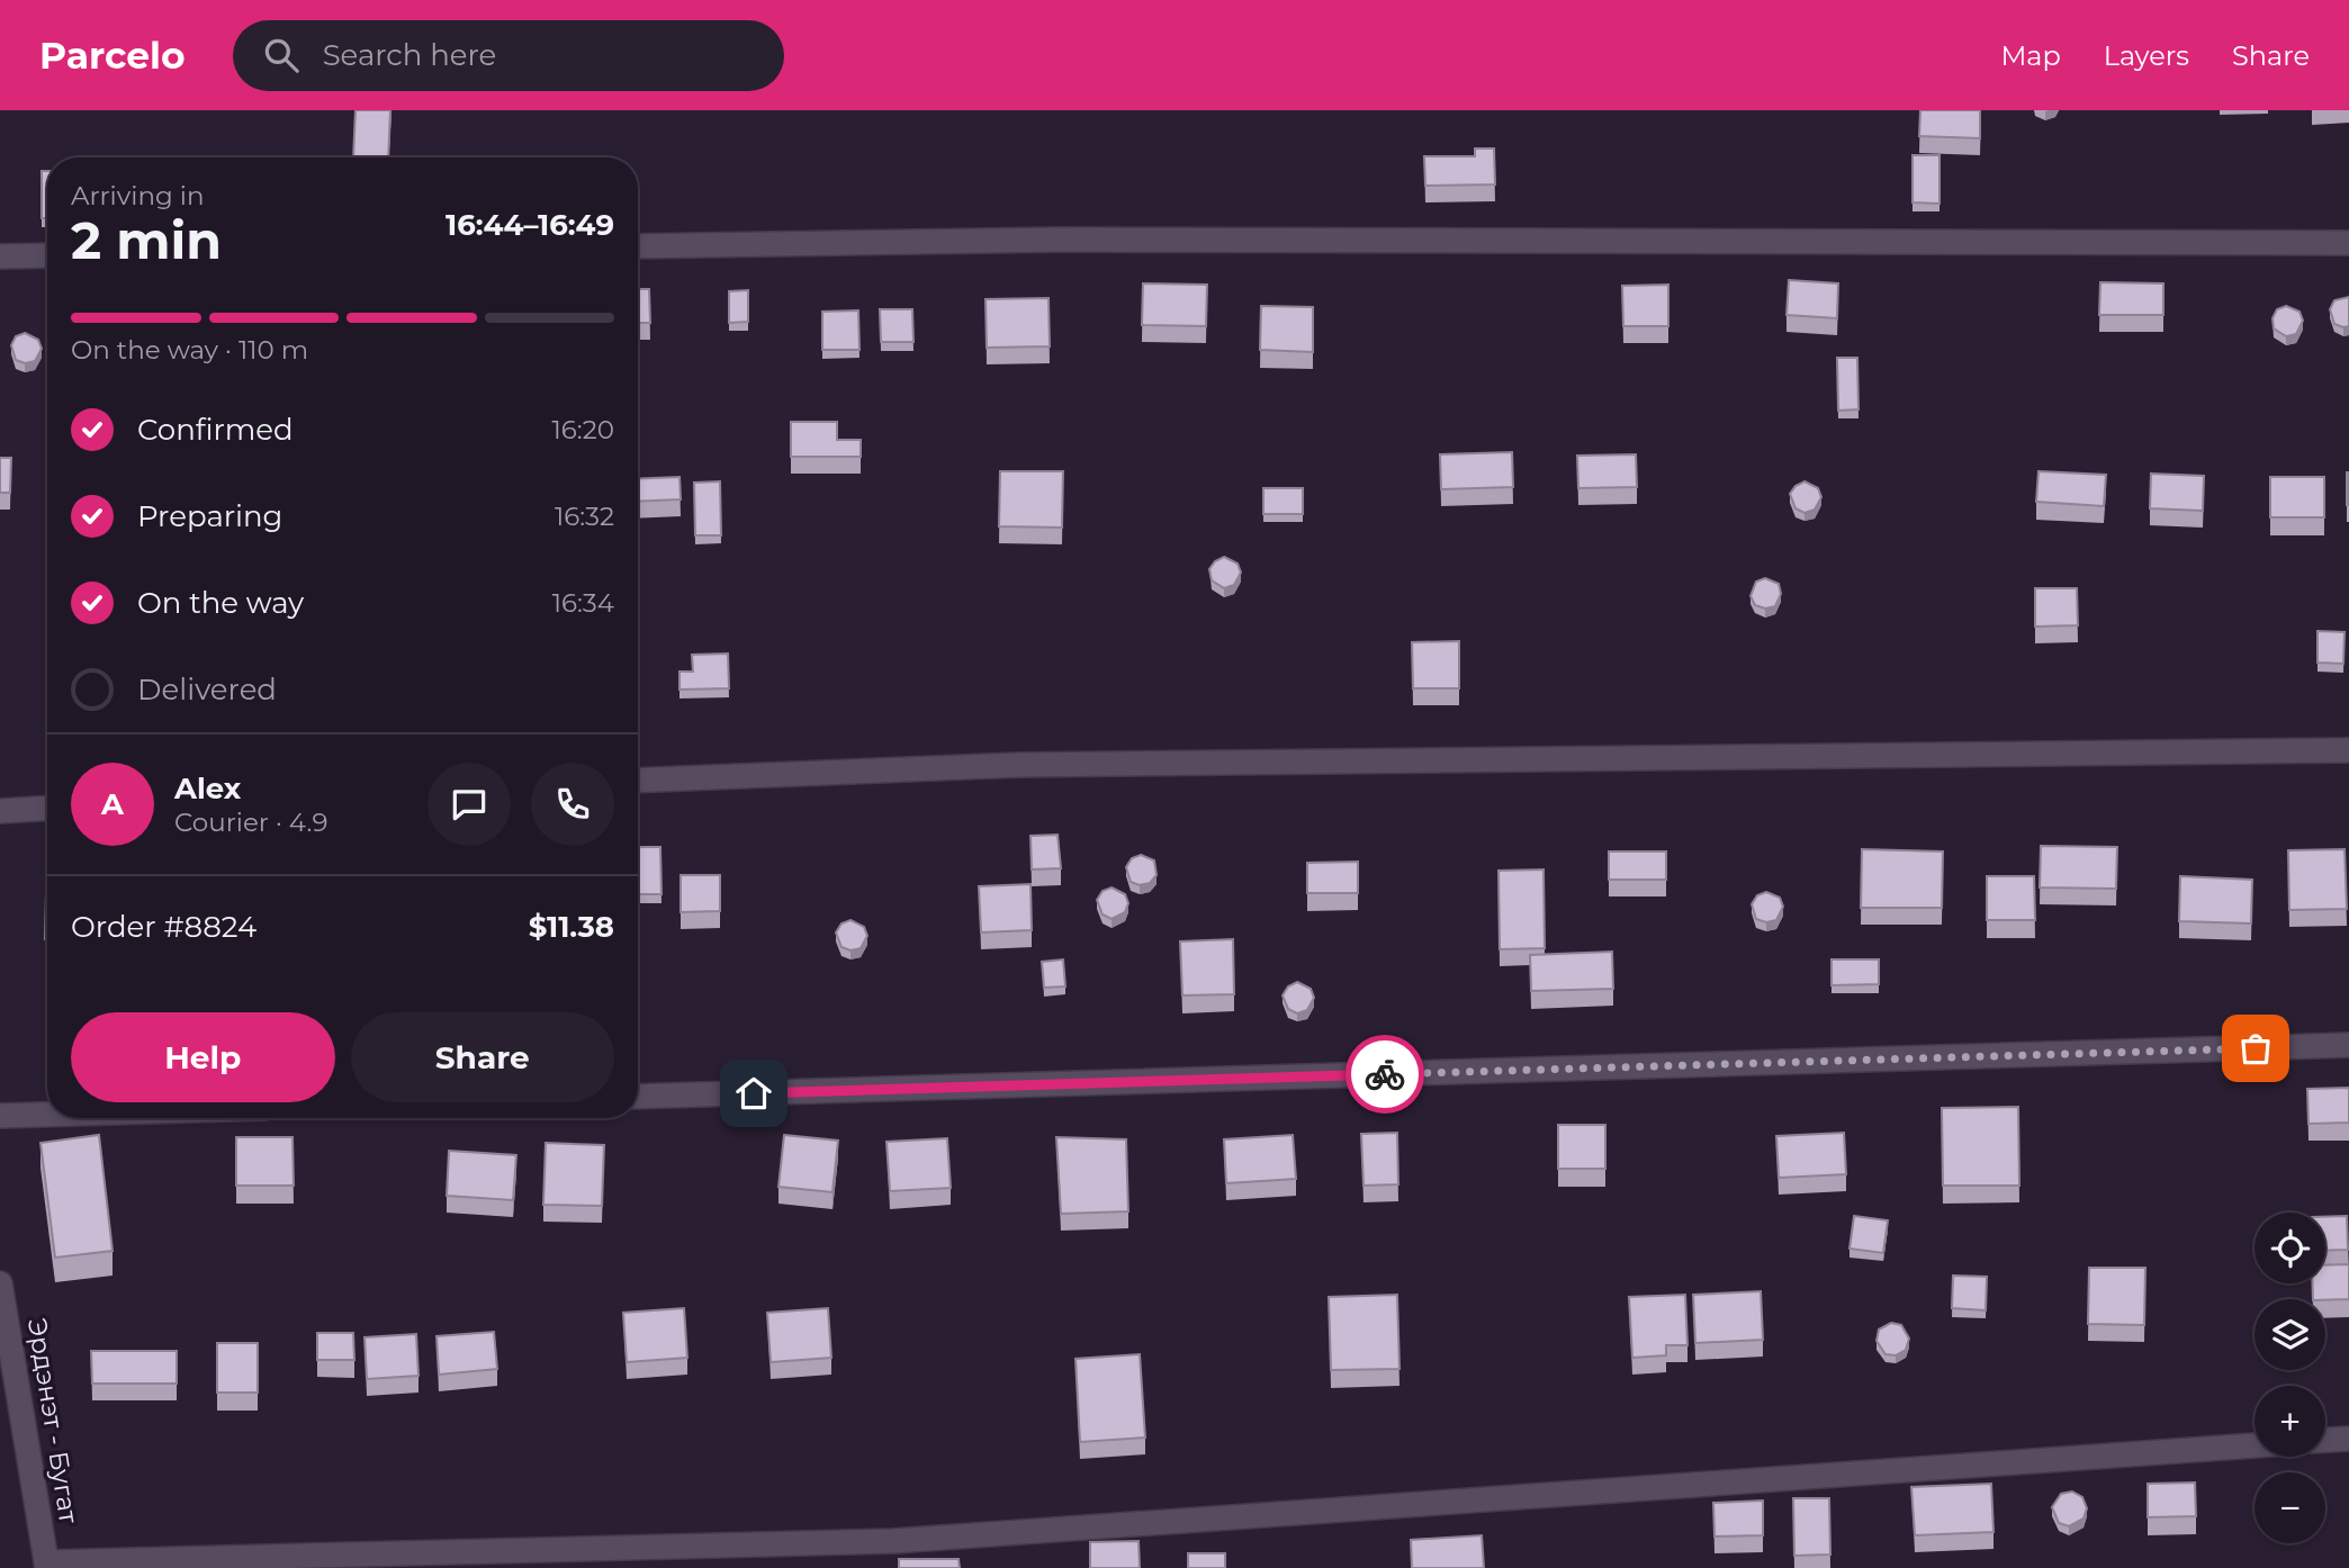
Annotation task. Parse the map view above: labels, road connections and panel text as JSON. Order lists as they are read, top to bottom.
{
  "streets": {
    "street": ["Эрдэнэт - Бугат"]
  },
  "page": {
    "header": "Parcelo",
    "search": "Search here",
    "nav": ["Map", "Layers", "Share"],
    "heading": ["2 min", "Arriving in", "16:44–16:49"],
    "panel": [
      "Alex",
      "Courier · 4.9",
      "Order #8824",
      "$11.38"
    ],
    "bar": "On the way · 110 m",
    "list": [
      ["Confirmed", "16:20"],
      ["Preparing", "16:32"],
      ["On the way", "16:34"],
      "Delivered"
    ],
    "round": "A",
    "buttons": ["Help", "Share"],
    "map_buttons": ["+", "−"]
  }
}
